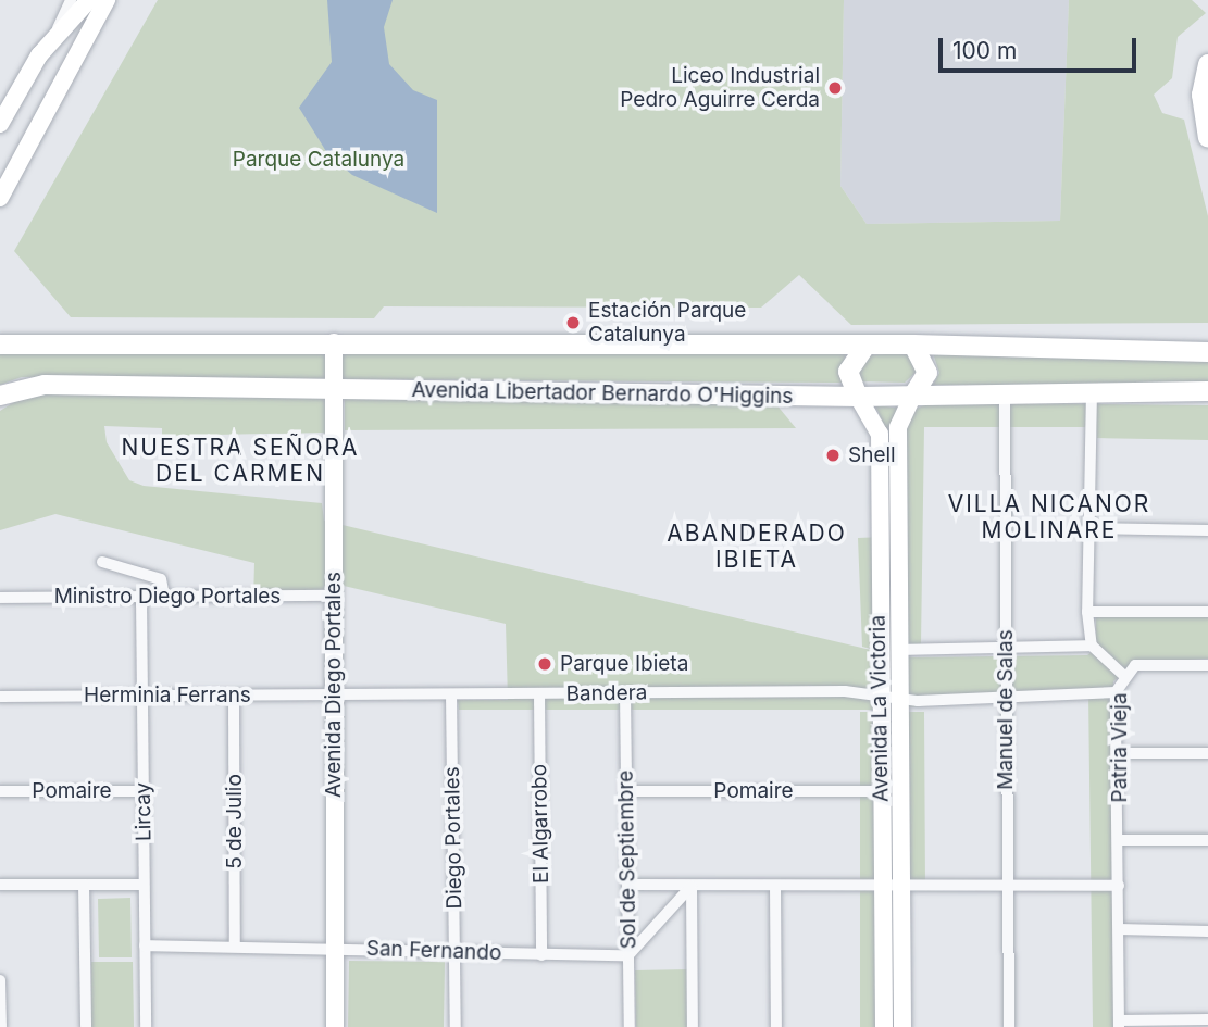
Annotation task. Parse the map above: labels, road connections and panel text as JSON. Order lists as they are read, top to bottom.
{
  "streets": {
    "main road": ["Avenida Libertador Bernardo O'Higgins", "Avenida Diego Portales", "Avenida La Victoria"],
    "street": [
      "Ministro Diego Portales",
      "Bandera",
      "Herminia Ferrans",
      "Manuel de Salas",
      "Patria Vieja",
      "Pomaire",
      "Lircay",
      "5 de Julio",
      "El Algarrobo",
      "Diego Portales",
      "Sol de Septiembre",
      "San Fernando"
    ]
  },
  "crossings": [
    ["Avenida Libertador Bernardo O'Higgins", "Avenida Diego Portales"],
    ["Avenida Libertador Bernardo O'Higgins", "Avenida La Victoria"],
    ["Avenida Libertador Bernardo O'Higgins", "Manuel de Salas"],
    ["Ministro Diego Portales", "Avenida Diego Portales"],
    ["Ministro Diego Portales", "Lircay"],
    ["Avenida Diego Portales", "Bandera"],
    ["Avenida Diego Portales", "Herminia Ferrans"],
    ["Avenida Diego Portales", "San Fernando"],
    ["Bandera", "Herminia Ferrans"],
    ["Bandera", "Avenida La Victoria"],
    ["Bandera", "Manuel de Salas"],
    ["Bandera", "Patria Vieja"],
    ["Bandera", "El Algarrobo"],
    ["Bandera", "Diego Portales"],
    ["Bandera", "Sol de Septiembre"],
    ["Herminia Ferrans", "Lircay"],
    ["Herminia Ferrans", "5 de Julio"],
    ["Avenida La Victoria", "Pomaire"],
    ["Pomaire", "Lircay"],
    ["Pomaire", "Sol de Septiembre"],
    ["Lircay", "San Fernando"],
    ["5 de Julio", "San Fernando"],
    ["El Algarrobo", "San Fernando"],
    ["Diego Portales", "San Fernando"],
    ["Sol de Septiembre", "San Fernando"]
  ],
  "districts": ["NUESTRA SEÑORA DEL CARMEN", "VILLA NICANOR MOLINARE", "ABANDERADO IBIETA"],
  "parks": ["Parque Catalunya"],
  "places": [
    "Liceo Industrial Pedro Aguirre Cerda",
    "Estación Parque Catalunya",
    "Shell",
    "Parque Ibieta"
  ],
  "scale_bar": "100 m"
}
